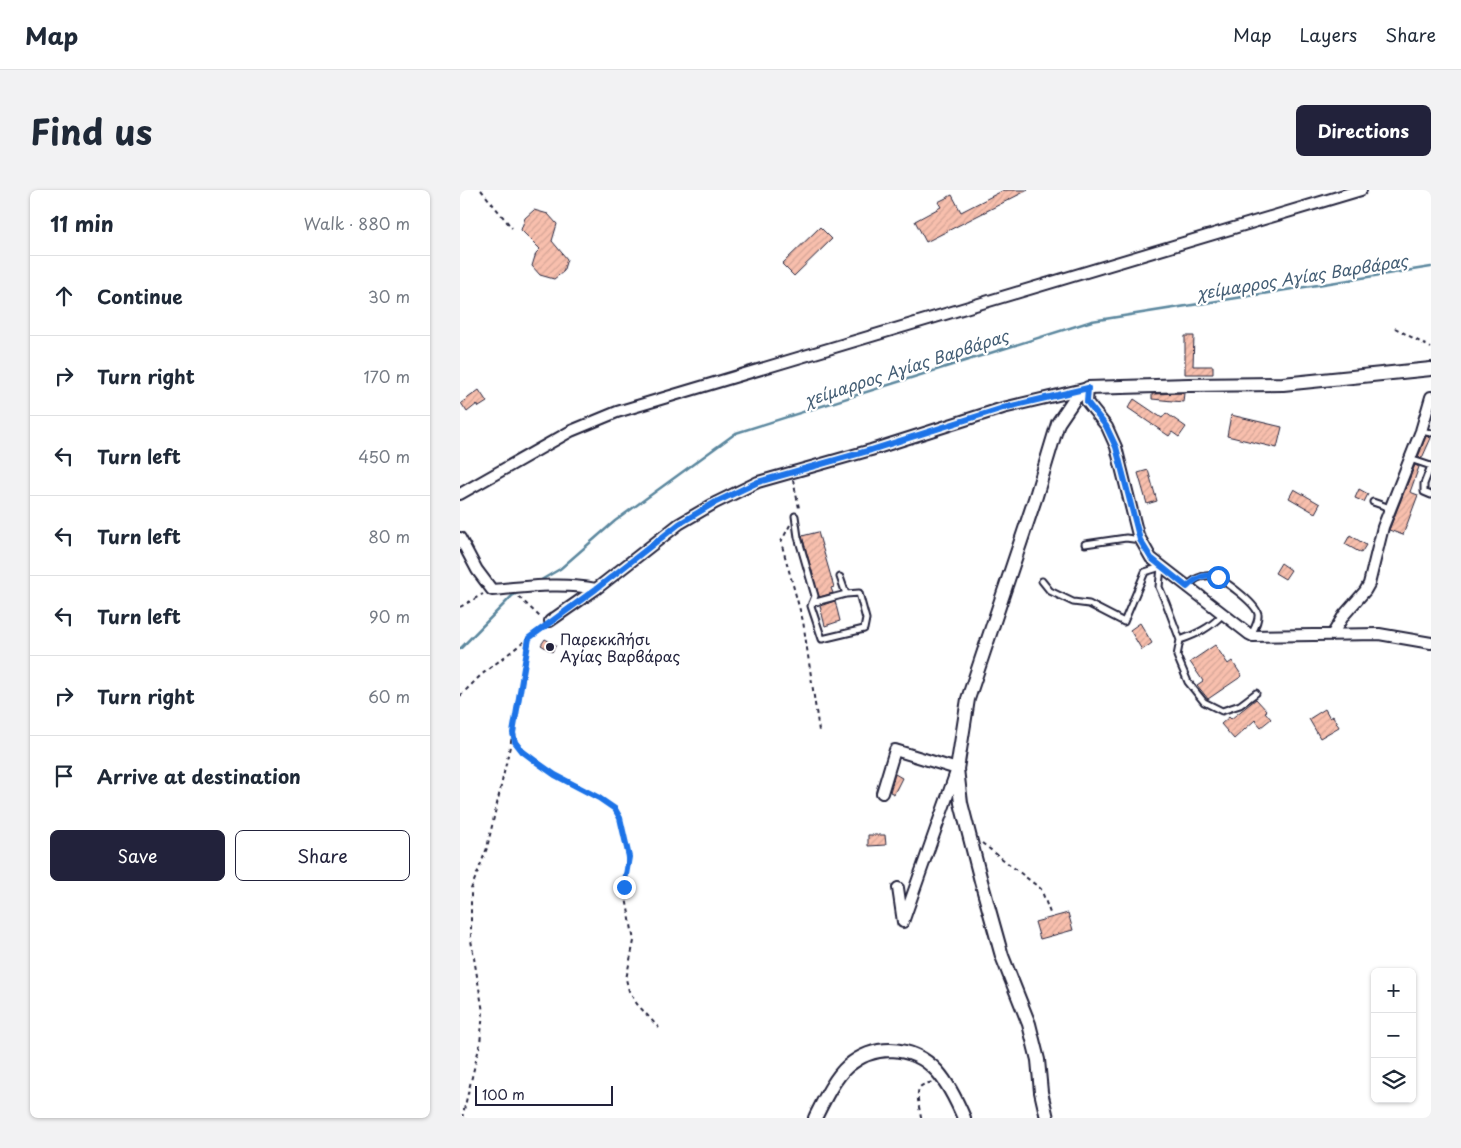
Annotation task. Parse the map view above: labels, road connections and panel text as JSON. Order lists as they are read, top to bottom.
{
  "water": ["χείμαρρος Αγίας Βαρβάρας"],
  "places": ["Παρεκκλήσι Αγίας Βαρβάρας"],
  "scale_bar": "100 m",
  "page": {
    "header": "Map",
    "nav": ["Map", "Layers", "Share"],
    "title": "Find us",
    "buttons": [
      "Directions",
      ["Save", "Share"]
    ],
    "heading": ["11 min", "Walk · 880 m"],
    "list": [
      ["Continue", "30 m"],
      ["Turn right", "170 m"],
      ["Turn left", "450 m"],
      ["Turn left", "80 m"],
      ["Turn left", "90 m"],
      ["Turn right", "60 m"],
      "Arrive at destination"
    ],
    "map_buttons": ["+", "−"],
    "scale": "100 m"
  }
}
